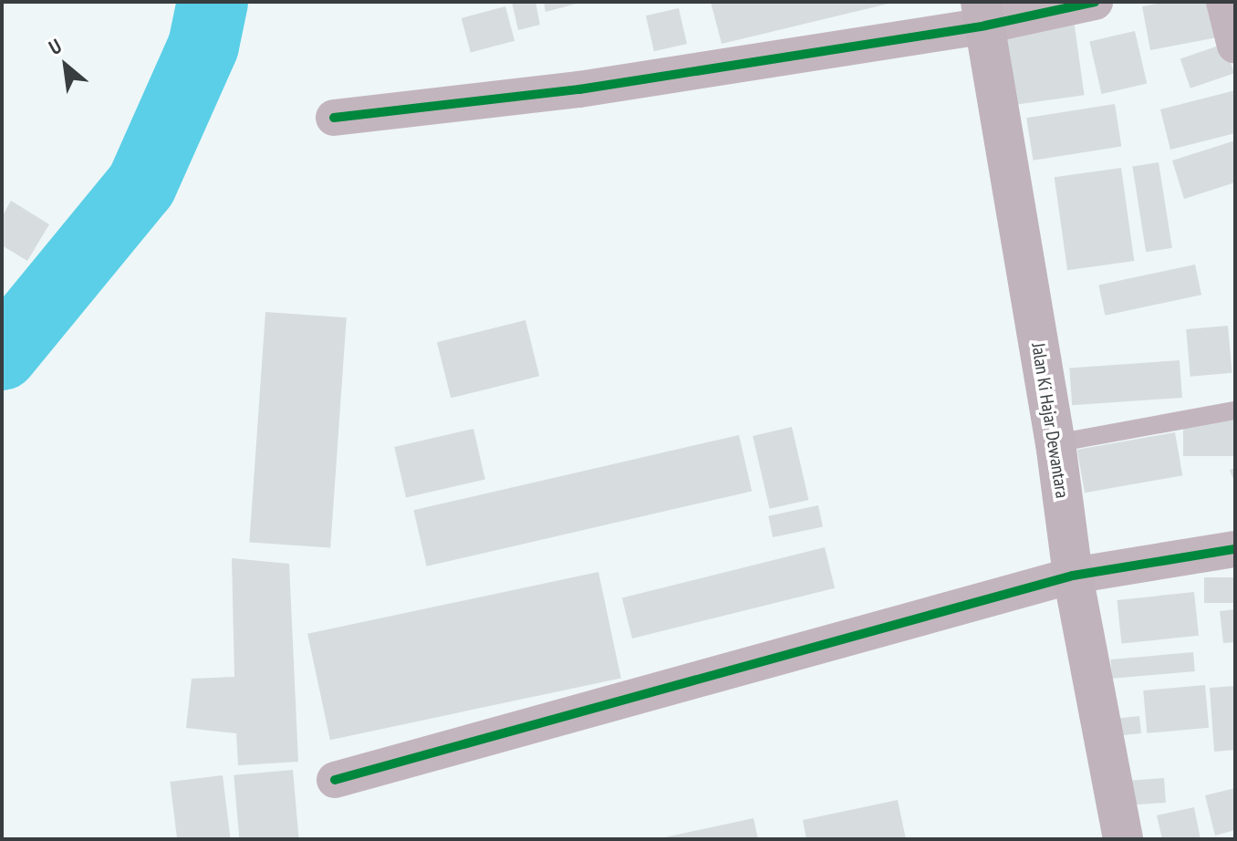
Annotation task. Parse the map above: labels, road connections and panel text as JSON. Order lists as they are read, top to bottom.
{
  "streets": {
    "main road": ["Jalan Ki Hajar Dewantara"]
  },
  "north": "top left"
}
